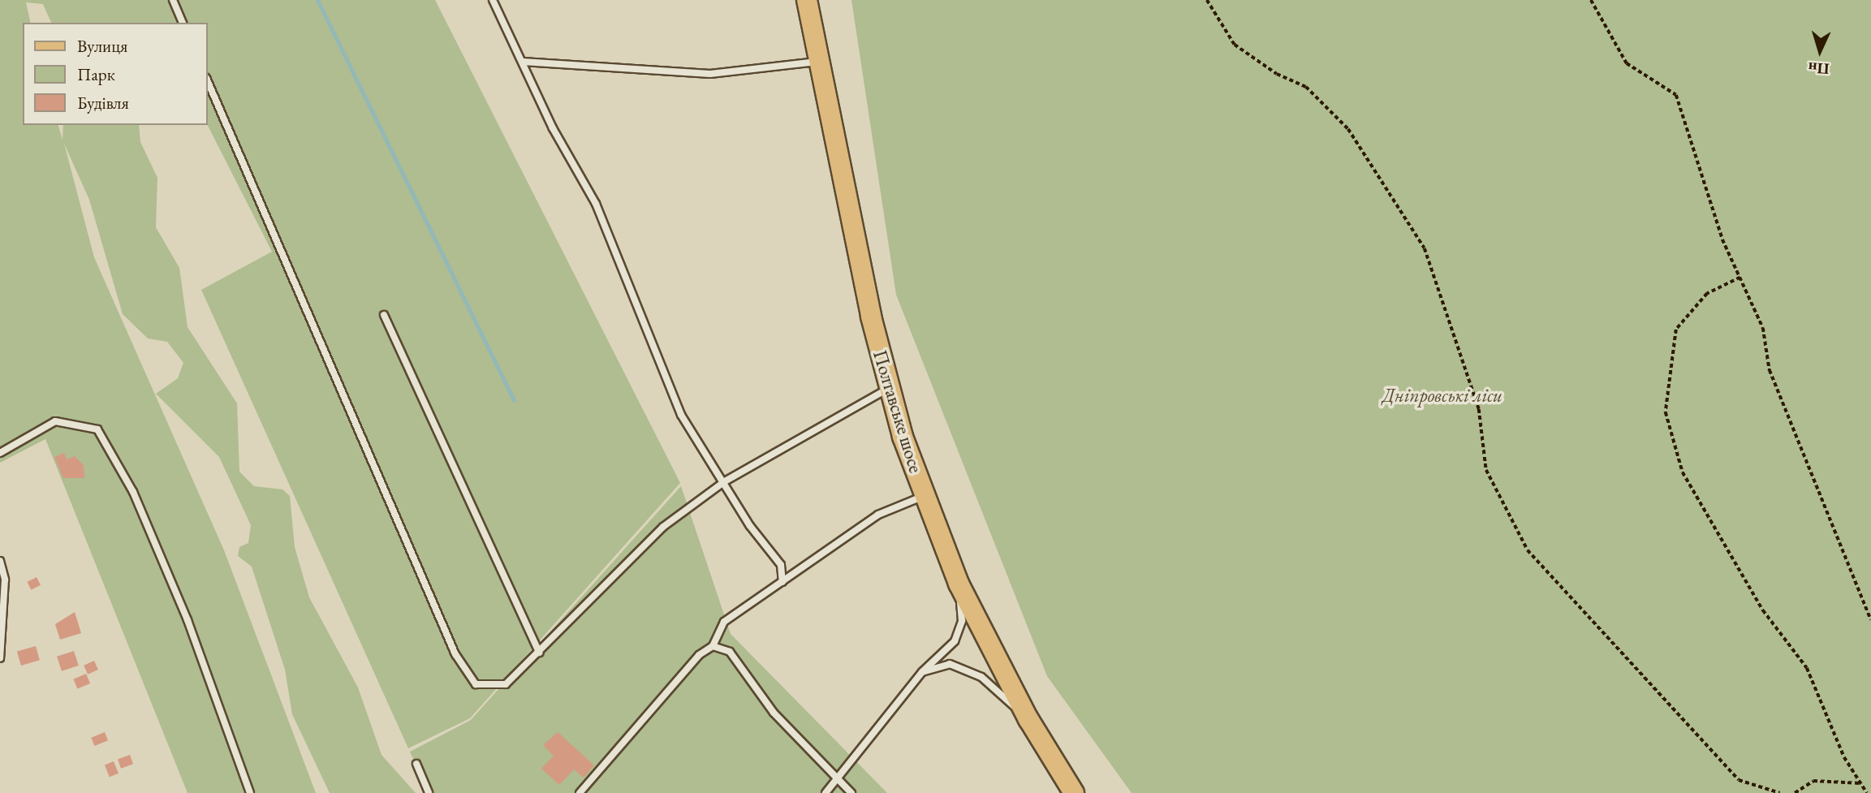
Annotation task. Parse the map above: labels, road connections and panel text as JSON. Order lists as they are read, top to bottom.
{
  "streets": {
    "main road": ["Полтавське шосе"]
  },
  "parks": ["Дніпровські ліси"],
  "legend": ["Вулиця", "Парк", "Будівля"],
  "north": "bottom"
}
